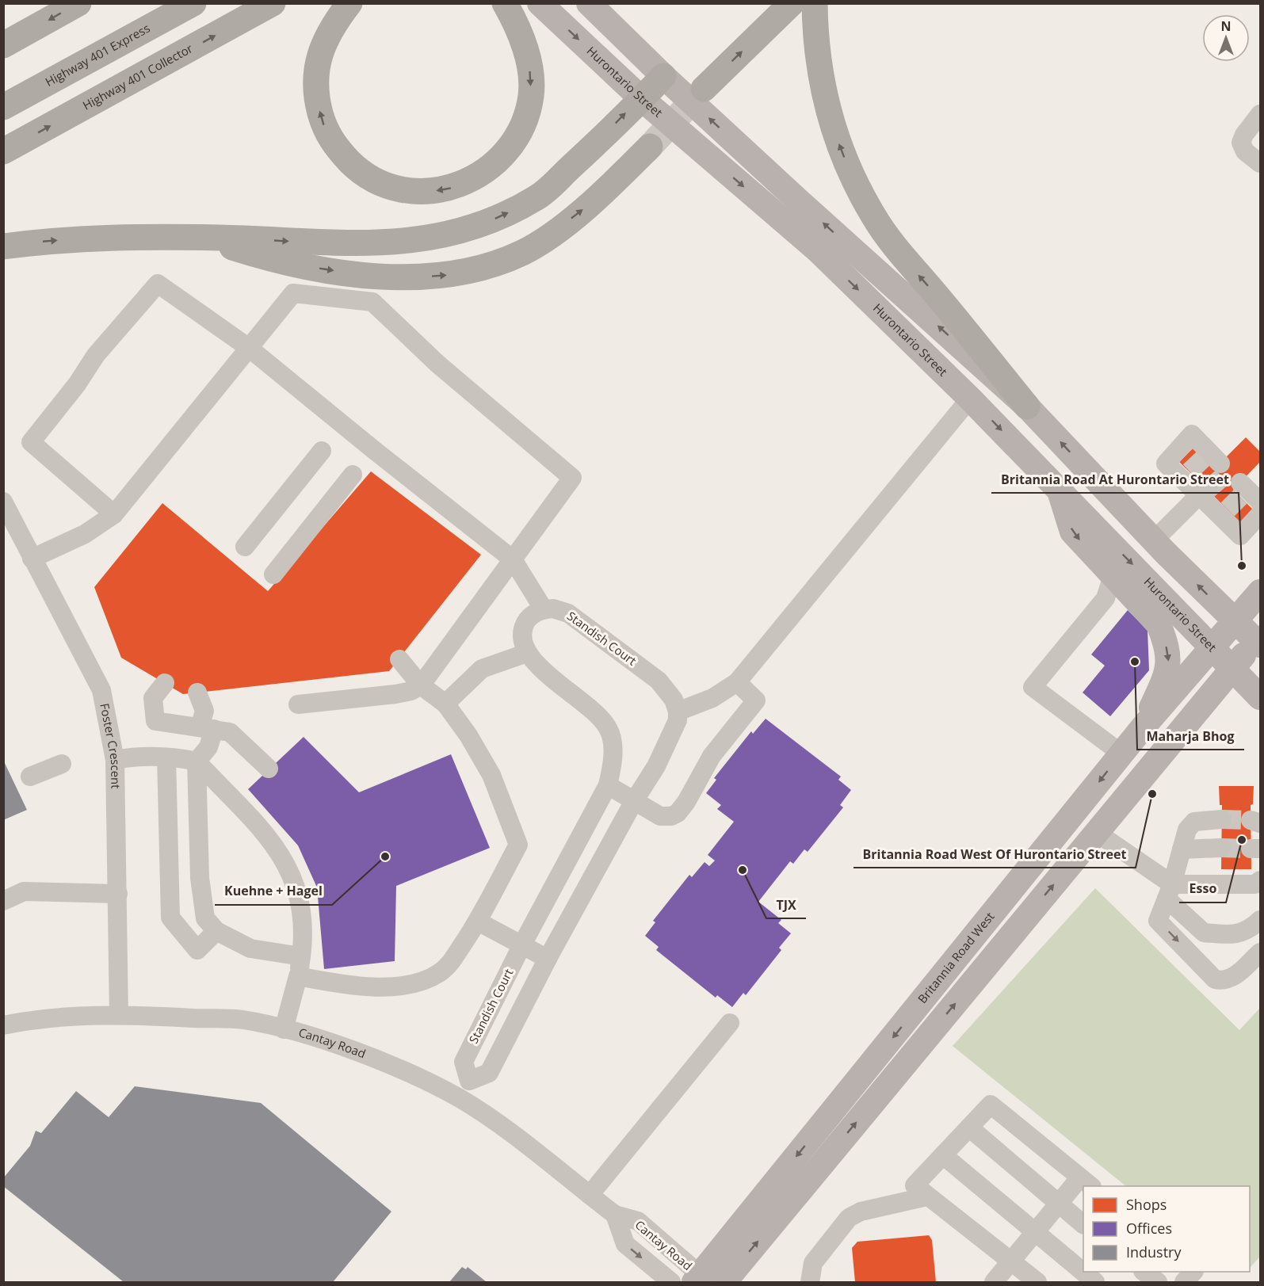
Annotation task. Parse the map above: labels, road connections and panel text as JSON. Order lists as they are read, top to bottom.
{
  "streets": {
    "highway": ["Highway 401 Express", "Highway 401 Collector"],
    "main road": ["Hurontario Street", "Britannia Road West"],
    "street": ["Standish Court", "Foster Crescent", "Cantay Road"]
  },
  "crossings": [
    ["Hurontario Street", "Britannia Road West"],
    ["Foster Crescent", "Cantay Road"],
    ["Britannia Road West", "Cantay Road"]
  ],
  "places": [
    "Britannia Road At Hurontario Street",
    "Maharja Bhog",
    "Britannia Road West Of Hurontario Street",
    "Esso",
    "Kuehne + Hagel",
    "TJX"
  ],
  "legend": ["Shops", "Offices", "Industry"],
  "north": "top"
}
